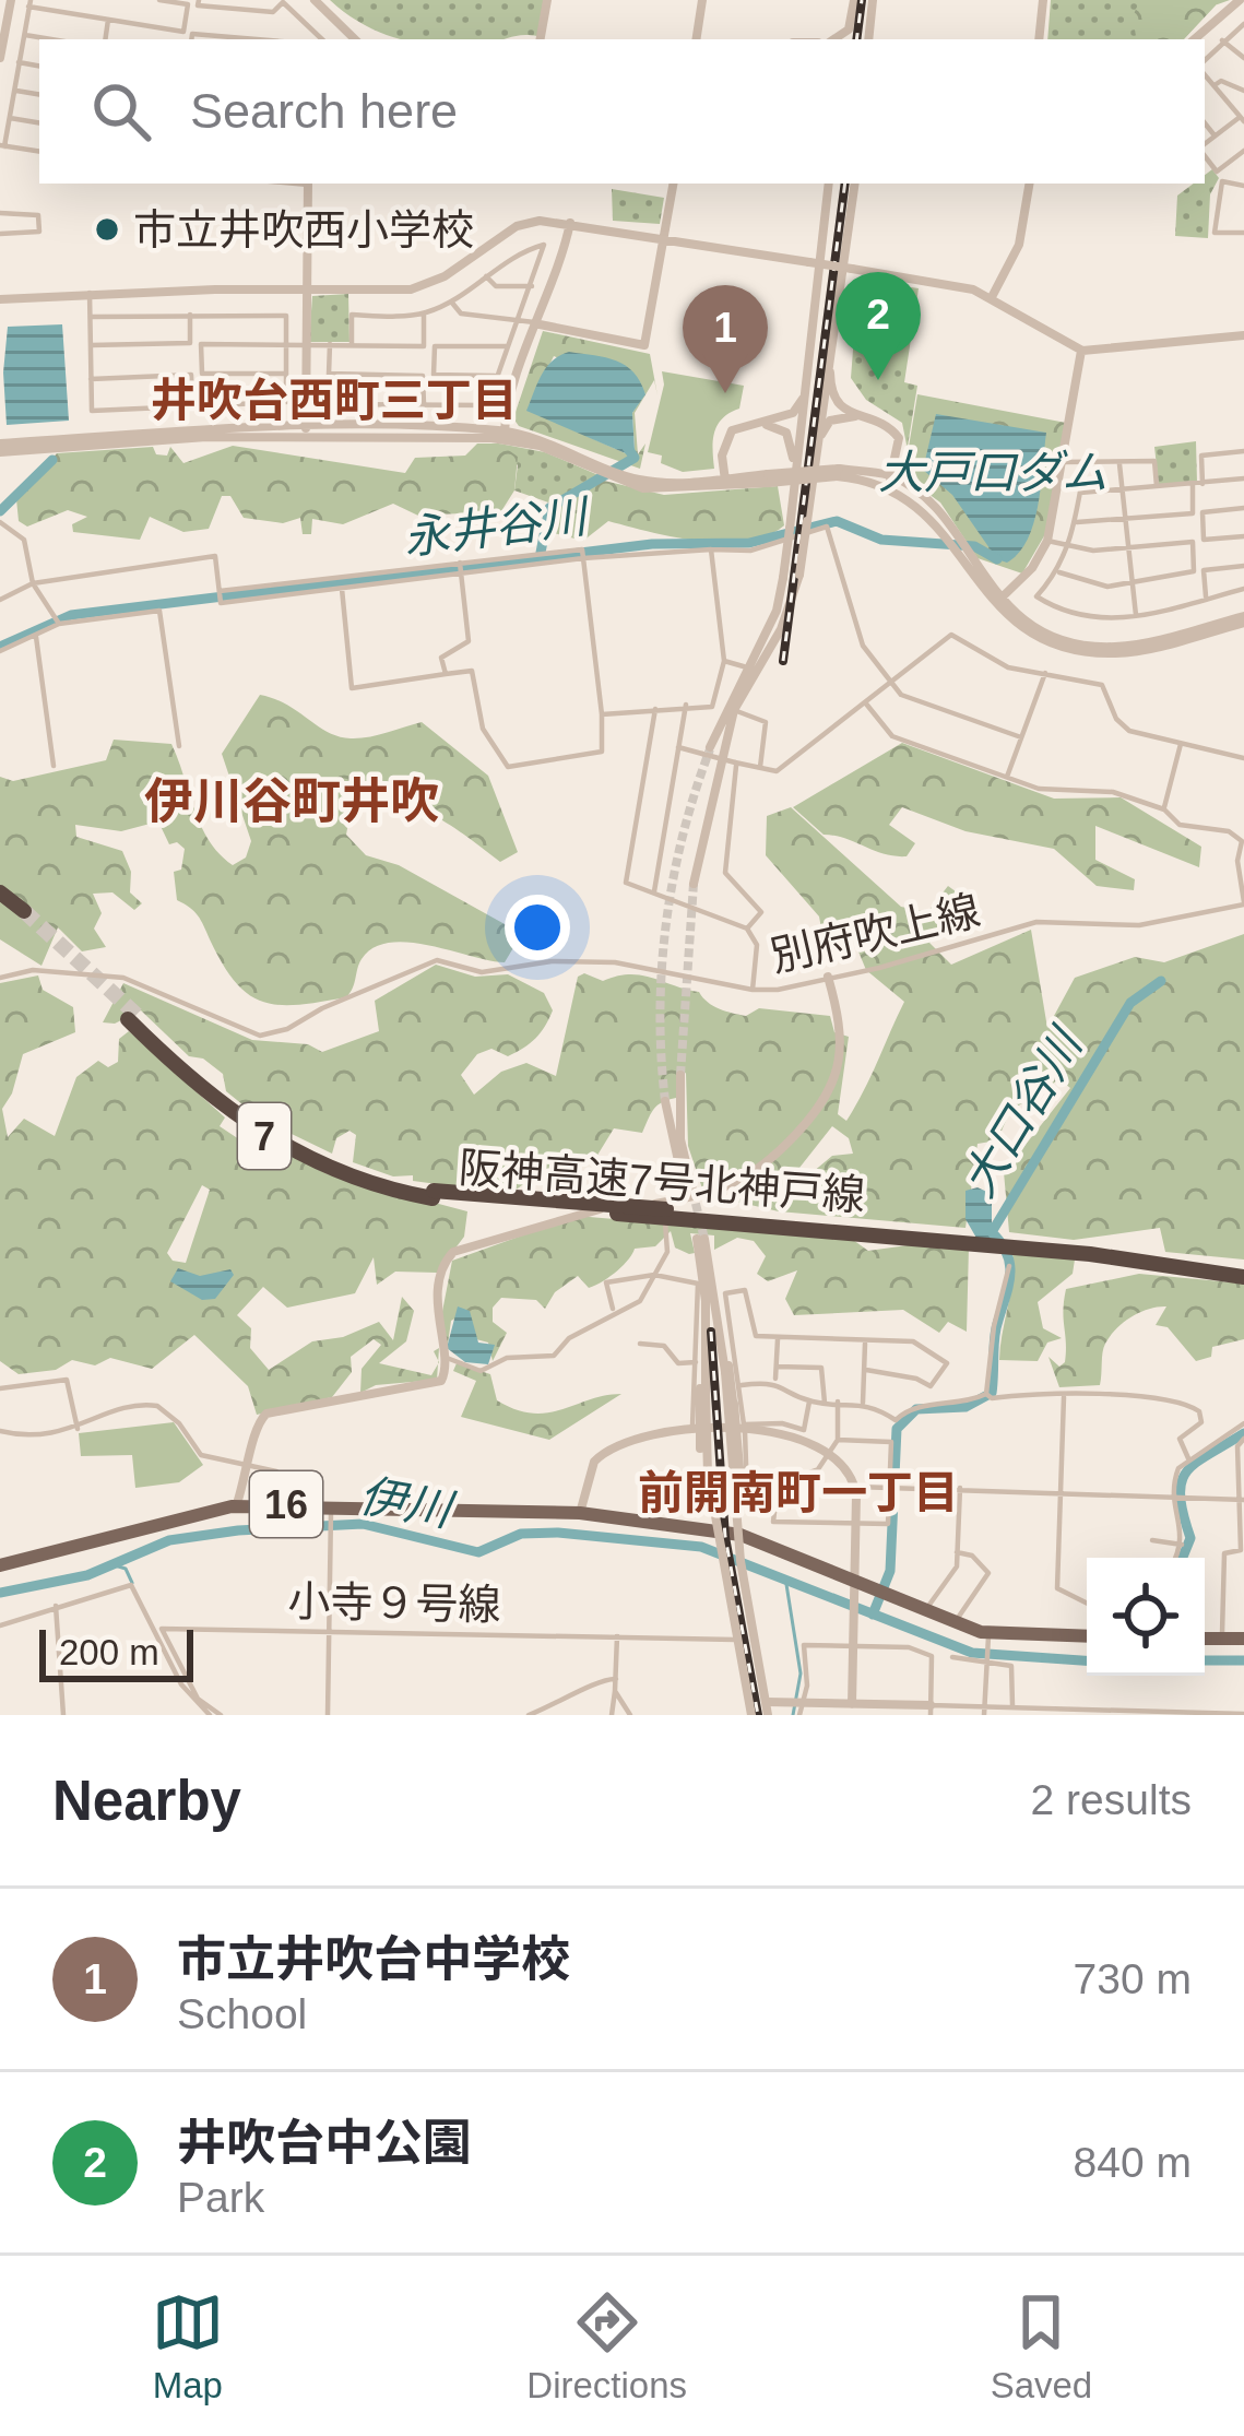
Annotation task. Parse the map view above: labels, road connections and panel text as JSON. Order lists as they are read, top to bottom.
{
  "streets": {
    "highway": ["7", "阪神高速7号北神戸線"],
    "main road": ["16"],
    "street": ["別府吹上線", "小寺９号線"]
  },
  "districts": ["井吹台西町三丁目", "伊川谷町井吹", "前開南町一丁目"],
  "water": [
    "大戸口ダム",
    "永井谷川",
    "大口谷川",
    "伊川"
  ],
  "places": ["市立井吹西小学校"],
  "scale_bar": "200 m",
  "page": {
    "search": "Search here",
    "pins": ["2", "1"],
    "scale": "200 m",
    "heading": ["Nearby", "2 results"],
    "list": [
      {
        "mark": "1",
        "name": "市立井吹台中学校",
        "note": "School",
        "value": "730 m"
      },
      {
        "mark": "2",
        "name": "井吹台中公園",
        "note": "Park",
        "value": "840 m"
      }
    ],
    "nav": ["Map", "Directions", "Saved"]
  }
}
